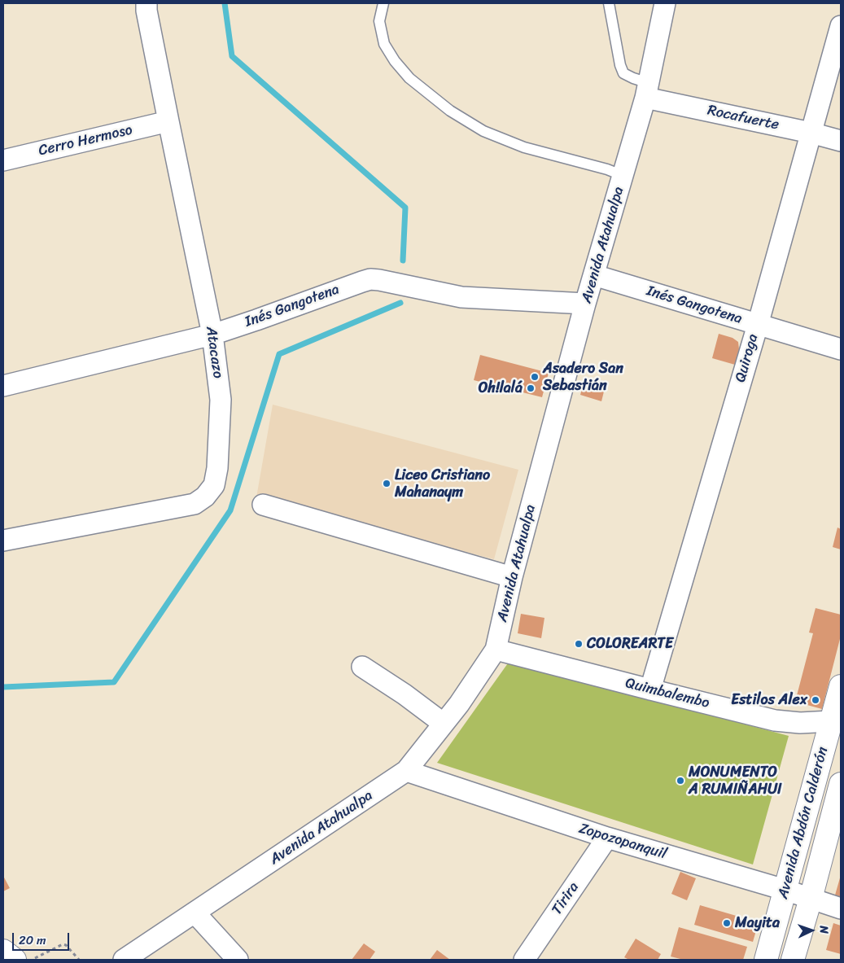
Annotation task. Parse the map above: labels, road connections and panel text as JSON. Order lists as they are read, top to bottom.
{
  "streets": {
    "main road": ["Avenida Abdón Calderón"],
    "street": [
      "Rocafuerte",
      "Cerro Hermoso",
      "Avenida Atahualpa",
      "Inés Gangotena",
      "Atacazo",
      "Quiroga",
      "Quimbalembo",
      "Zopozopanquil",
      "Tirira"
    ]
  },
  "crossings": [
    ["Rocafuerte", "Avenida Atahualpa"],
    ["Rocafuerte", "Quiroga"],
    ["Cerro Hermoso", "Atacazo"],
    ["Avenida Atahualpa", "Inés Gangotena"],
    ["Avenida Atahualpa", "Quimbalembo"],
    ["Avenida Atahualpa", "Zopozopanquil"],
    ["Inés Gangotena", "Atacazo"],
    ["Inés Gangotena", "Quiroga"],
    ["Quiroga", "Quimbalembo"],
    ["Quimbalembo", "Avenida Abdón Calderón"],
    ["Avenida Abdón Calderón", "Zopozopanquil"],
    ["Zopozopanquil", "Tirira"]
  ],
  "places": [
    "Asadero San Sebastián",
    "Oh!lalá",
    "Liceo Cristiano Mahanaym",
    "COLOREARTE",
    "Estilos Alex",
    "MONUMENTO A RUMIÑAHUI",
    "Mayita"
  ],
  "scale_bar": "20 m",
  "north": "right"
}
